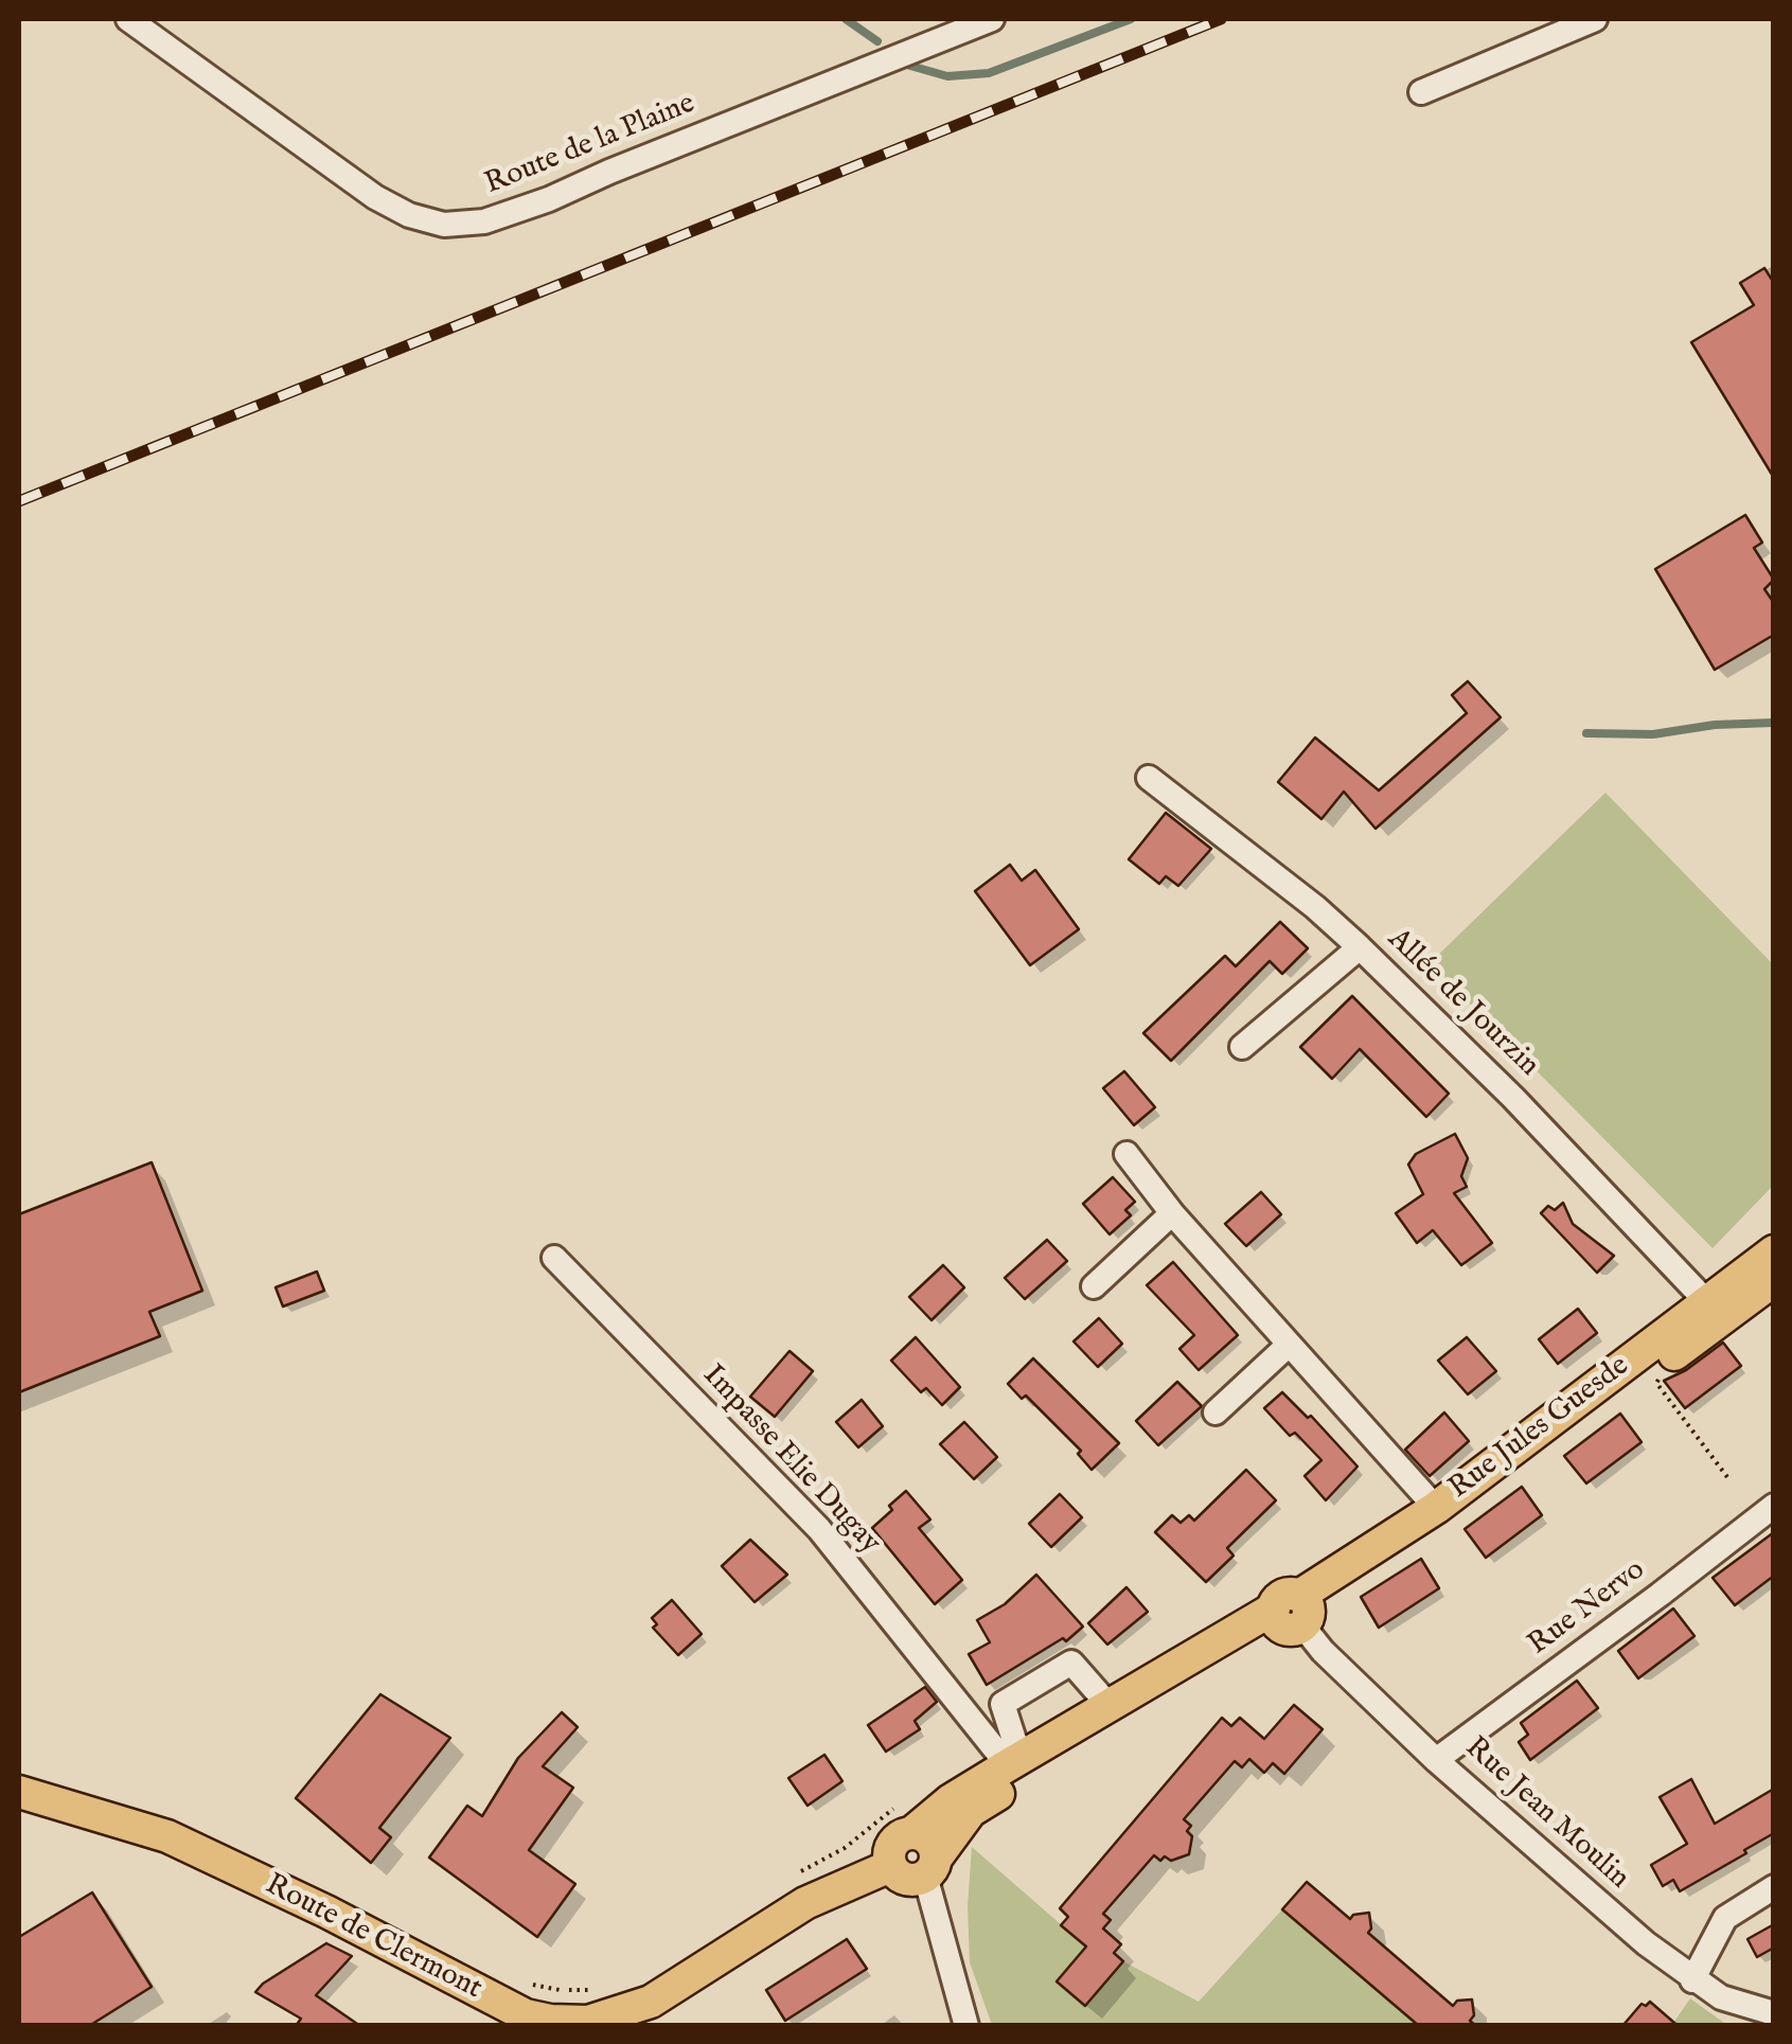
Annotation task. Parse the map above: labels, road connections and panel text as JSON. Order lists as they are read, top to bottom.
{
  "streets": {
    "main road": ["Rue Jules Guesde", "Route de Clermont"],
    "street": [
      "Route de la Plaine",
      "Allée de Jourzin",
      "Impasse Elie Dugay",
      "Rue Nervo",
      "Rue Jean Moulin"
    ]
  },
  "crossings": [
    ["Allée de Jourzin", "Rue Jules Guesde"],
    ["Rue Jules Guesde", "Impasse Elie Dugay"],
    ["Rue Jules Guesde", "Rue Jean Moulin"],
    ["Rue Jules Guesde", "Route de Clermont"],
    ["Rue Nervo", "Rue Jean Moulin"]
  ]
}
